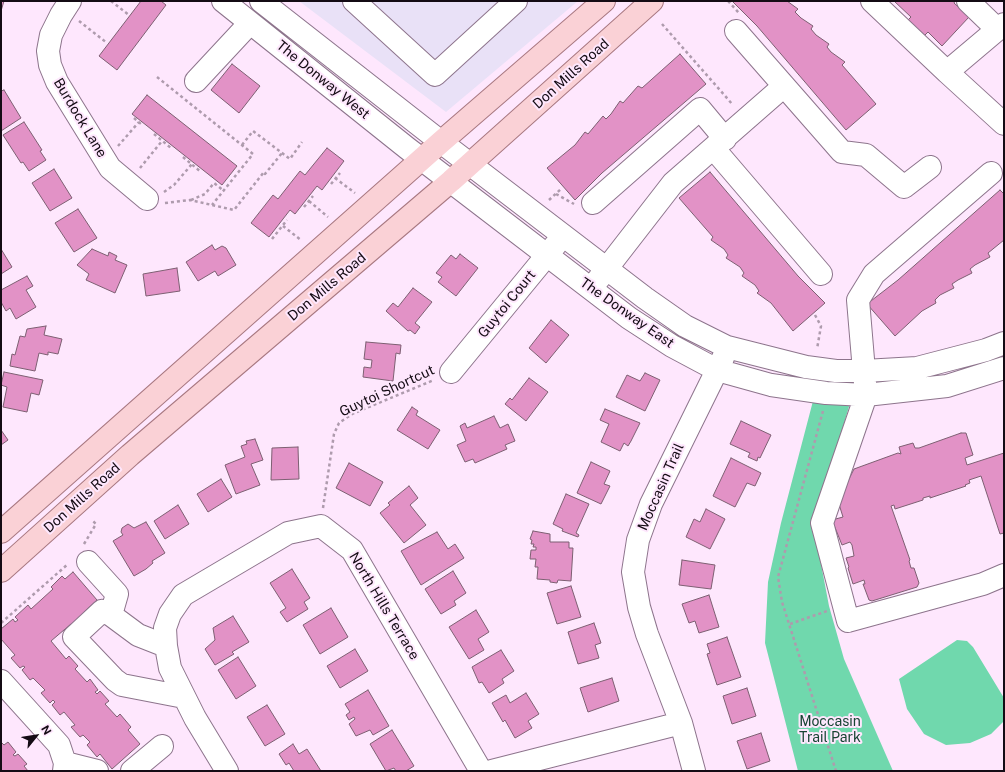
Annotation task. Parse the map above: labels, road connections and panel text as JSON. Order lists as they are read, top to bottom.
{
  "streets": {
    "main road": ["Don Mills Road"],
    "street": [
      "The Donway West",
      "Burdock Lane",
      "Guytoi Court",
      "The Donway East",
      "Moccasin Trail",
      "North Hills Terrace"
    ],
    "path": ["Guytoi Shortcut"]
  },
  "crossings": [
    ["Don Mills Road", "The Donway West"],
    ["Don Mills Road", "The Donway East"],
    ["The Donway West", "The Donway East"],
    ["Guytoi Court", "The Donway East"],
    ["Guytoi Court", "Guytoi Shortcut"],
    ["The Donway East", "Moccasin Trail"],
    ["Guytoi Shortcut", "North Hills Terrace"]
  ],
  "parks": ["Moccasin Trail Park"],
  "north": "top right"
}
